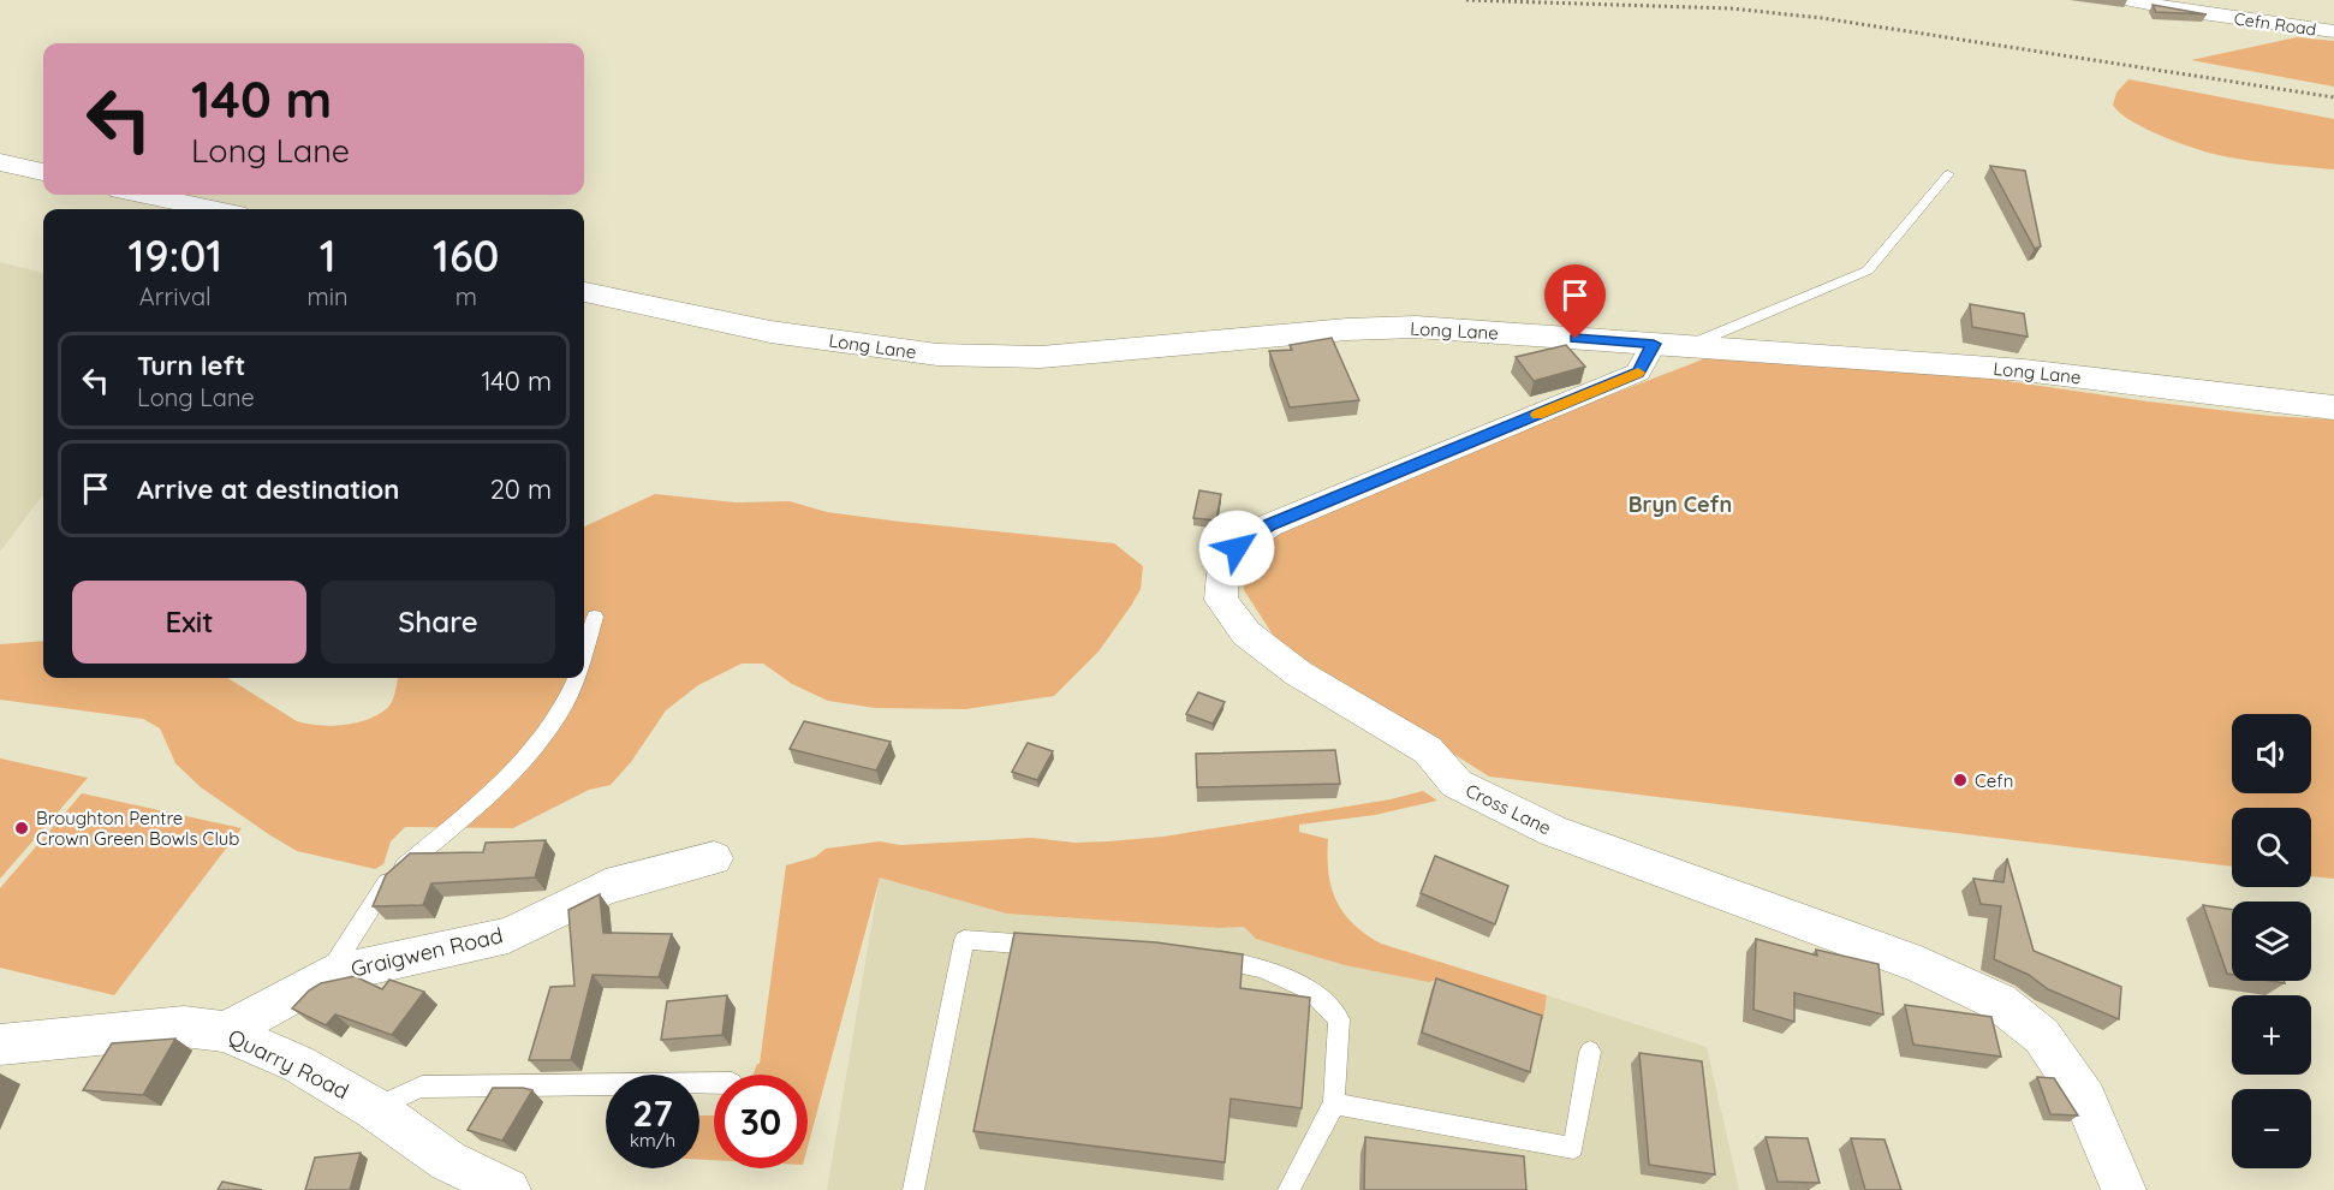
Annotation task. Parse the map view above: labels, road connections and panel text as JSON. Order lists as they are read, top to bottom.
{
  "streets": {
    "street": [
      "Cefn Road",
      "Long Lane",
      "Cross Lane",
      "Graigwen Road",
      "Quarry Road"
    ]
  },
  "crossings": [
    ["Long Lane", "Cross Lane"],
    ["Graigwen Road", "Quarry Road"]
  ],
  "districts": ["Bryn Cefn"],
  "places": ["Cefn", "Broughton Pentre Crown Green Bowls Club"],
  "page": {
    "turn": ["140 m", "Long Lane"],
    "eta": [
      "19:01",
      "Arrival",
      "1",
      "min",
      "160",
      "m"
    ],
    "list": [
      {
        "name": "Turn left",
        "note": "Long Lane",
        "value": "140 m"
      },
      {
        "name": "Arrive at destination",
        "value": "20 m"
      }
    ],
    "buttons": ["Exit", "Share"],
    "map_buttons": ["+", "−"],
    "speed": "27 km/h",
    "limit": "30"
  }
}
